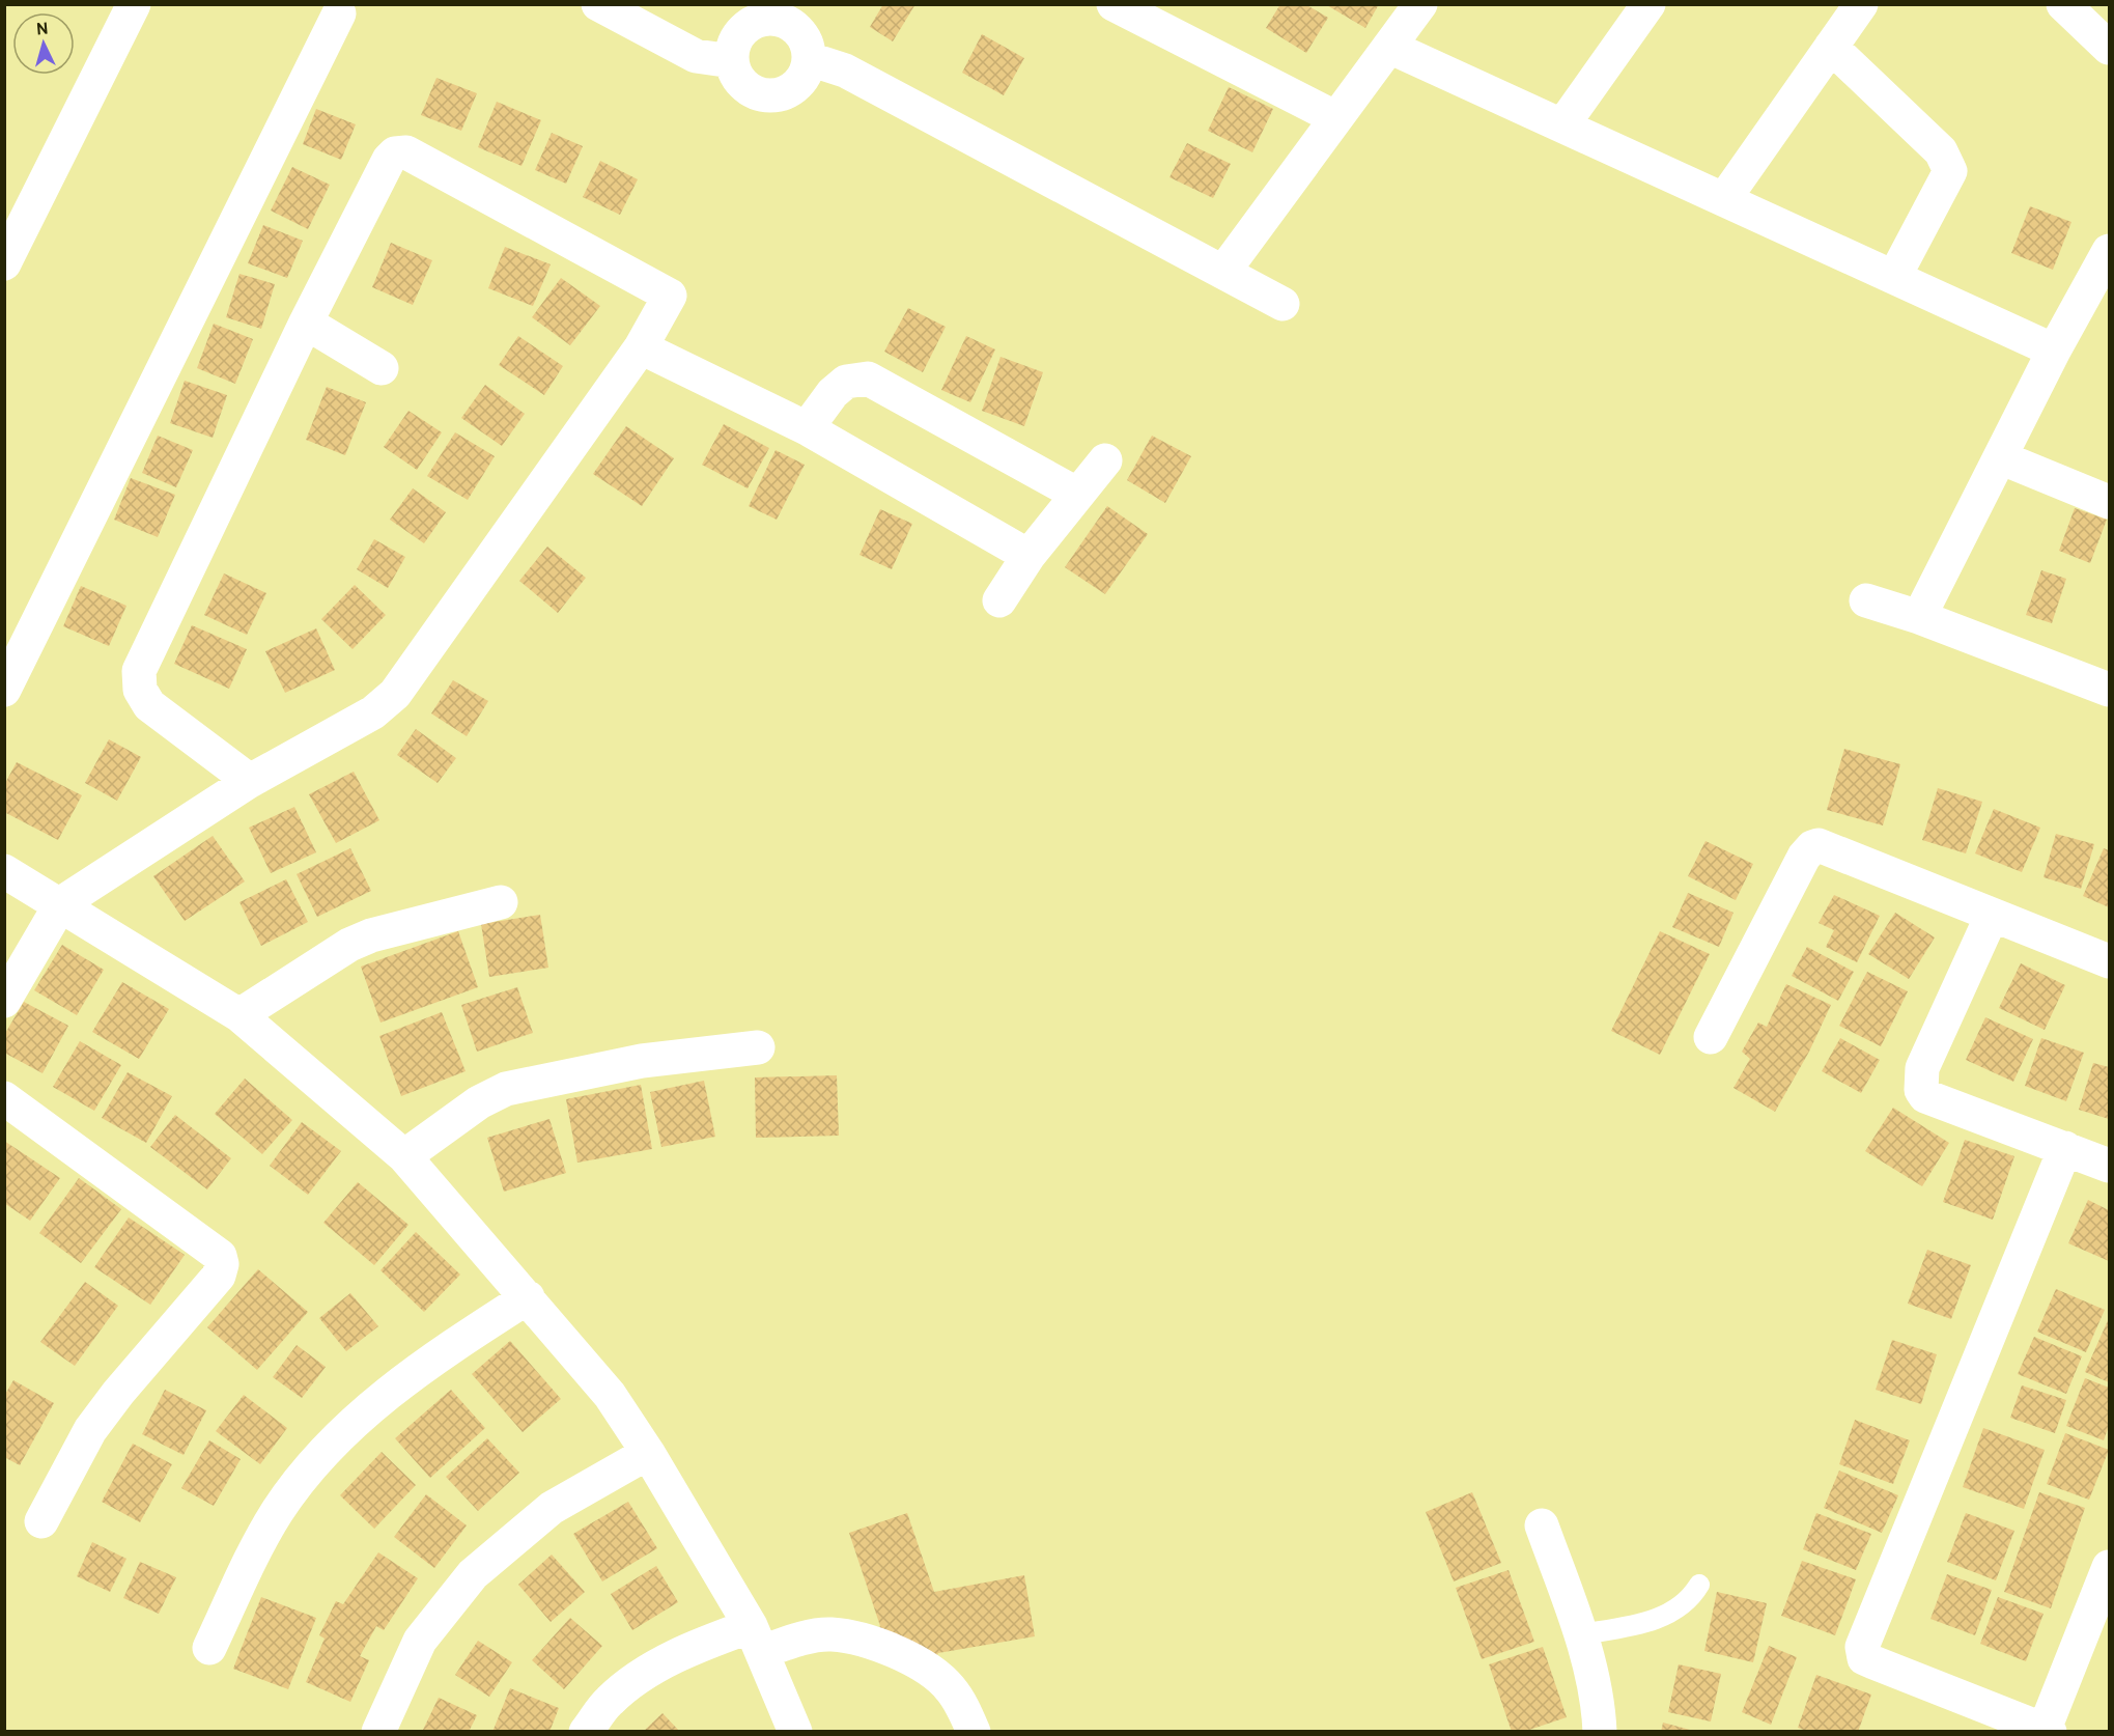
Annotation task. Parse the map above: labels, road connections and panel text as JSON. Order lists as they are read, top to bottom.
{
  "north": "top"
}
